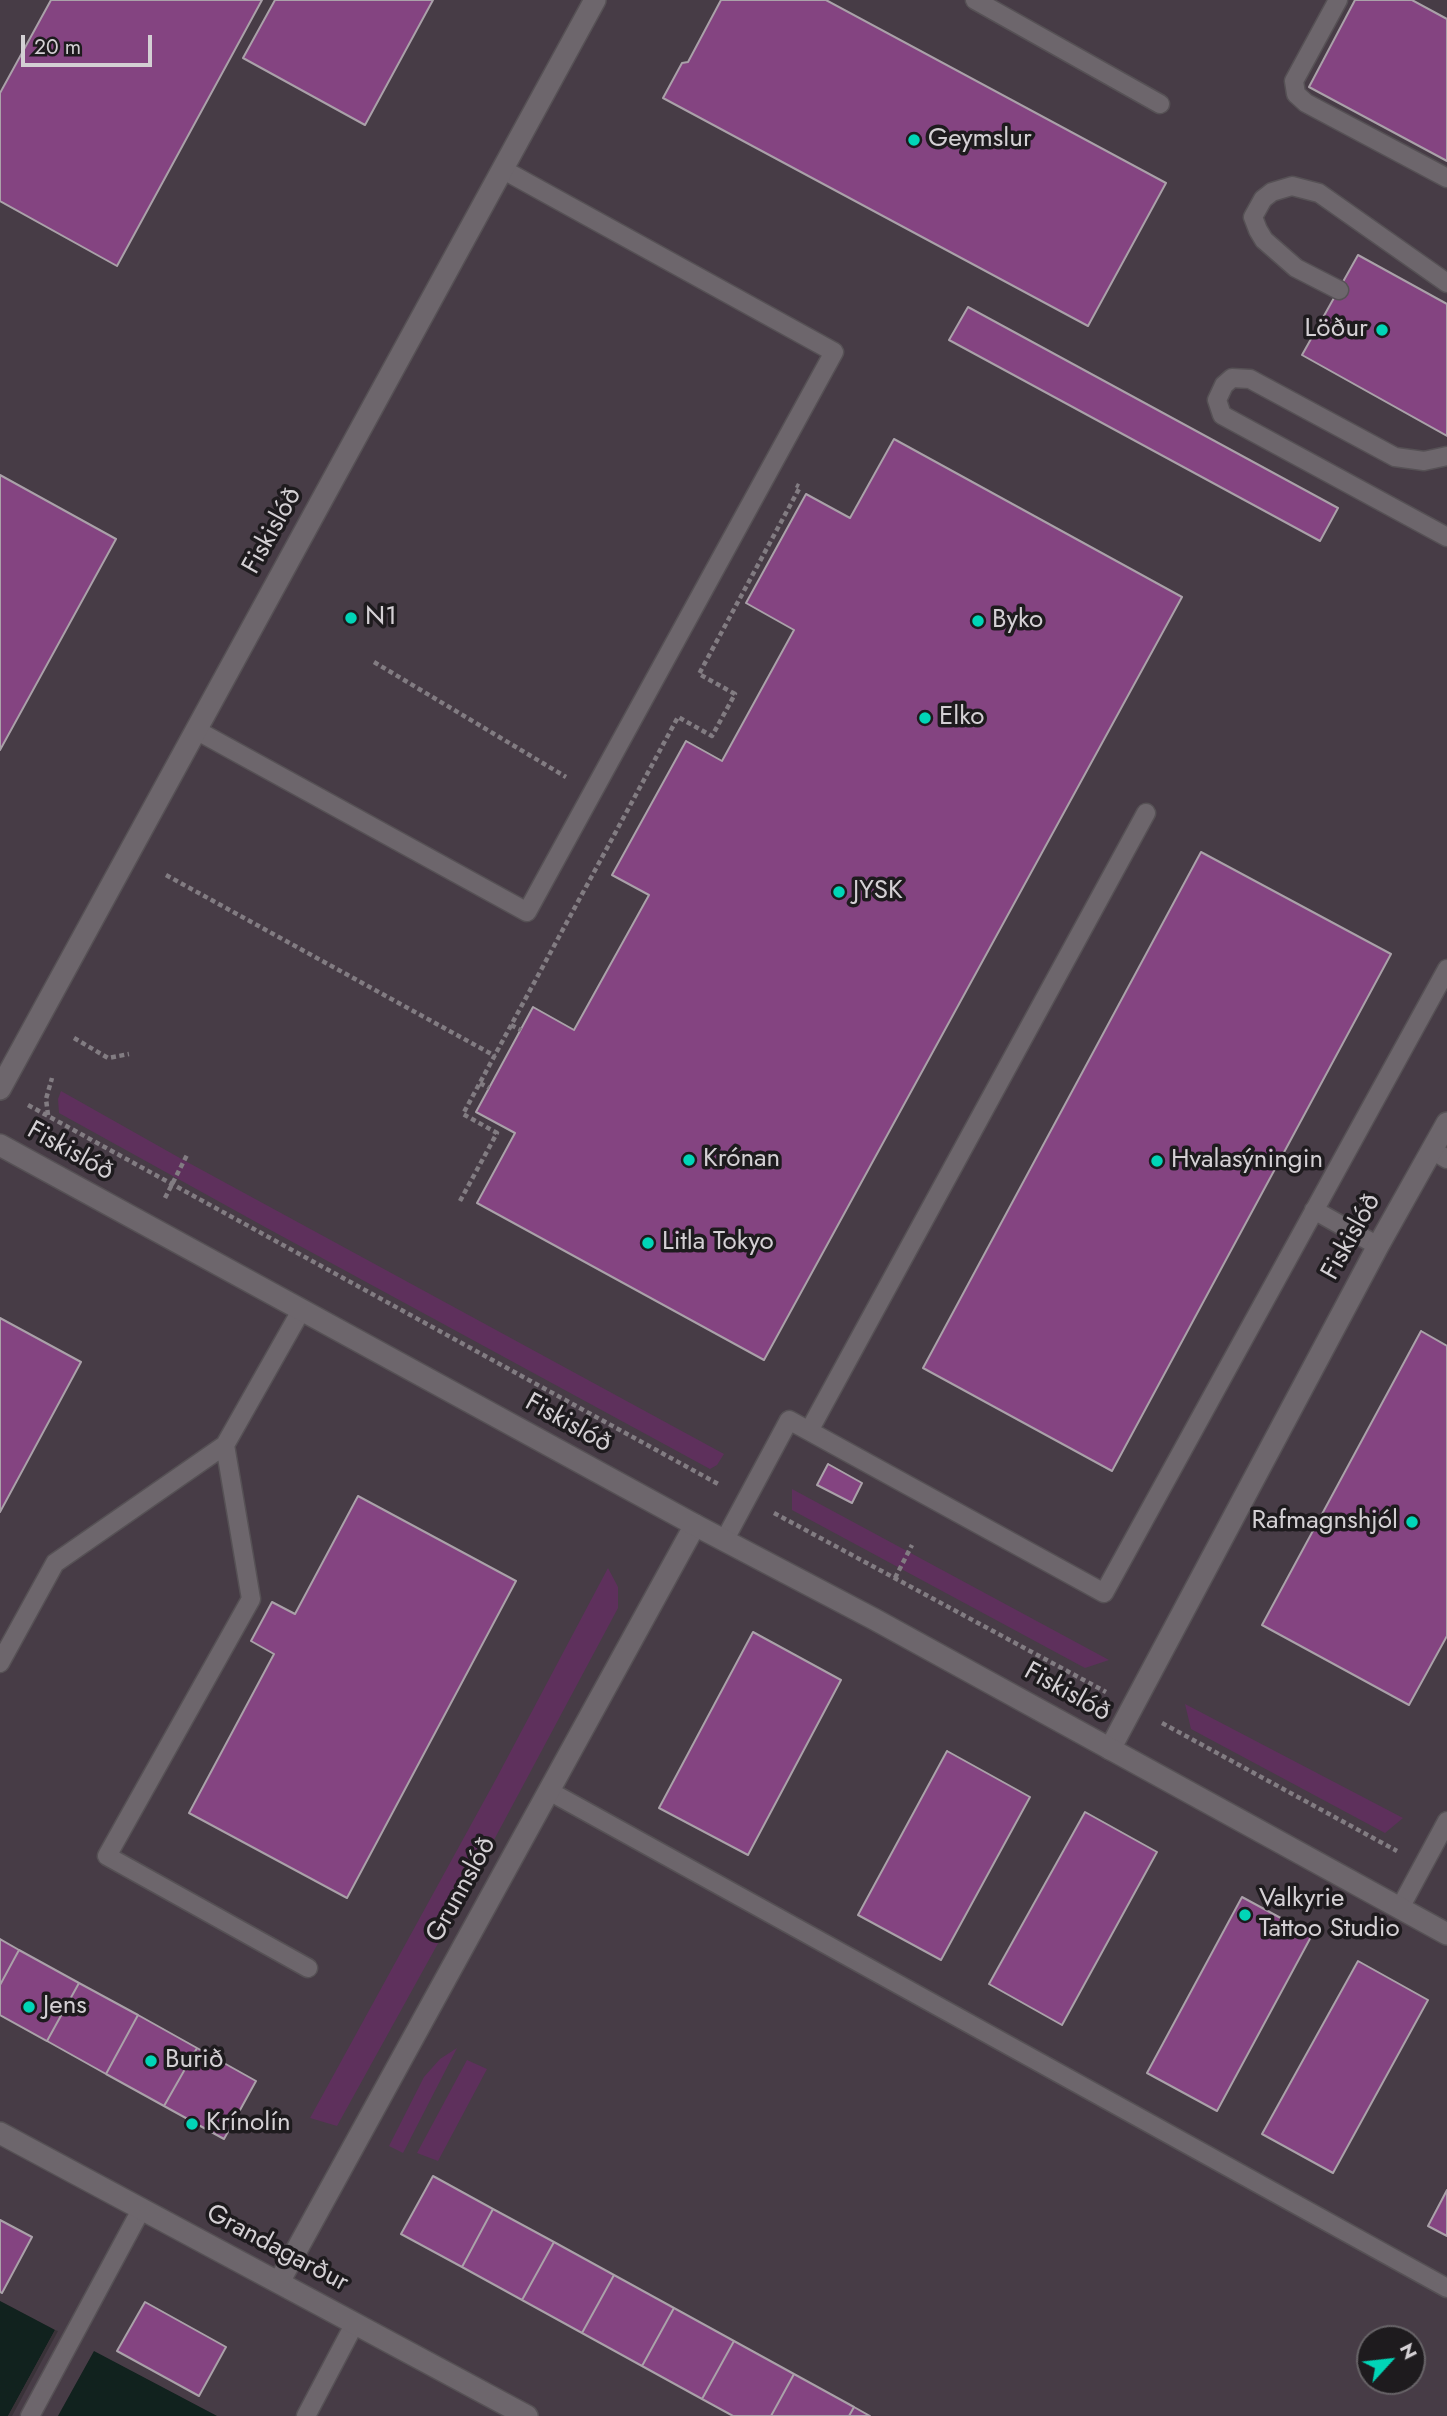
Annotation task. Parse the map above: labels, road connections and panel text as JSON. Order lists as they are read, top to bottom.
{
  "streets": {
    "street": ["Fiskislóð", "Grunnslóð", "Grandagarður"]
  },
  "crossings": [
    ["Fiskislóð", "Grunnslóð"],
    ["Grunnslóð", "Grandagarður"]
  ],
  "places": [
    "Geymslur",
    "Löður",
    "N1",
    "Byko",
    "Elko",
    "JYSK",
    "Krónan",
    "Hvalasýningin",
    "Litla Tokyo",
    "Rafmagnshjól",
    "Valkyrie Tattoo Studio",
    "Jens",
    "Burið",
    "Krínolín"
  ],
  "scale_bar": "20 m",
  "north": "top right"
}
